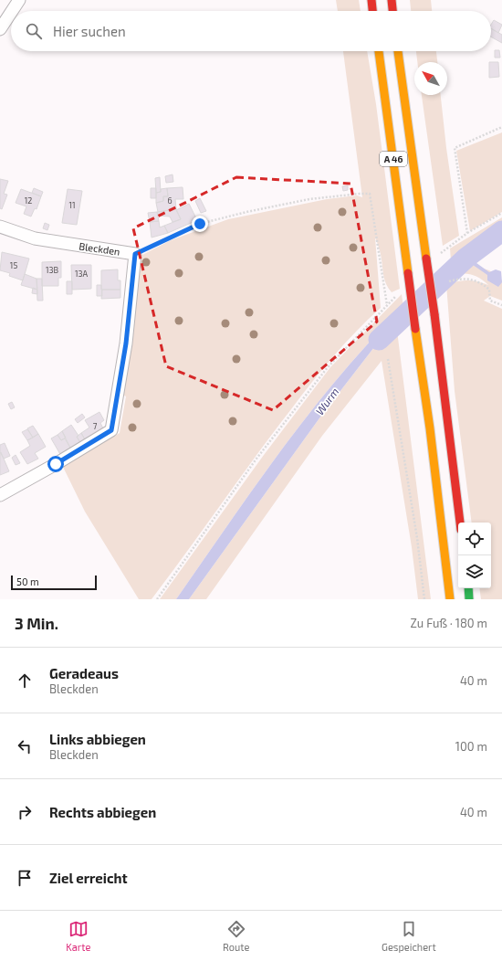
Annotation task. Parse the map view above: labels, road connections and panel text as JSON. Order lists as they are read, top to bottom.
{
  "streets": {
    "highway": ["A 46"],
    "street": ["Bleckden"]
  },
  "water": ["Wurm"],
  "house_numbers": [
    "12",
    "6",
    "11",
    "15",
    "13B",
    "13A",
    "7"
  ],
  "scale_bar": "50 m",
  "north": "top left",
  "page": {
    "search": "Hier suchen",
    "scale": "50 m",
    "heading": ["3 Min.", "Zu Fuß · 180 m"],
    "list": [
      ["Geradeaus", "Bleckden", "40 m"],
      ["Links abbiegen", "Bleckden", "100 m"],
      ["Rechts abbiegen", "40 m"],
      "Ziel erreicht"
    ],
    "nav": ["Karte", "Route", "Gespeichert"]
  }
}
